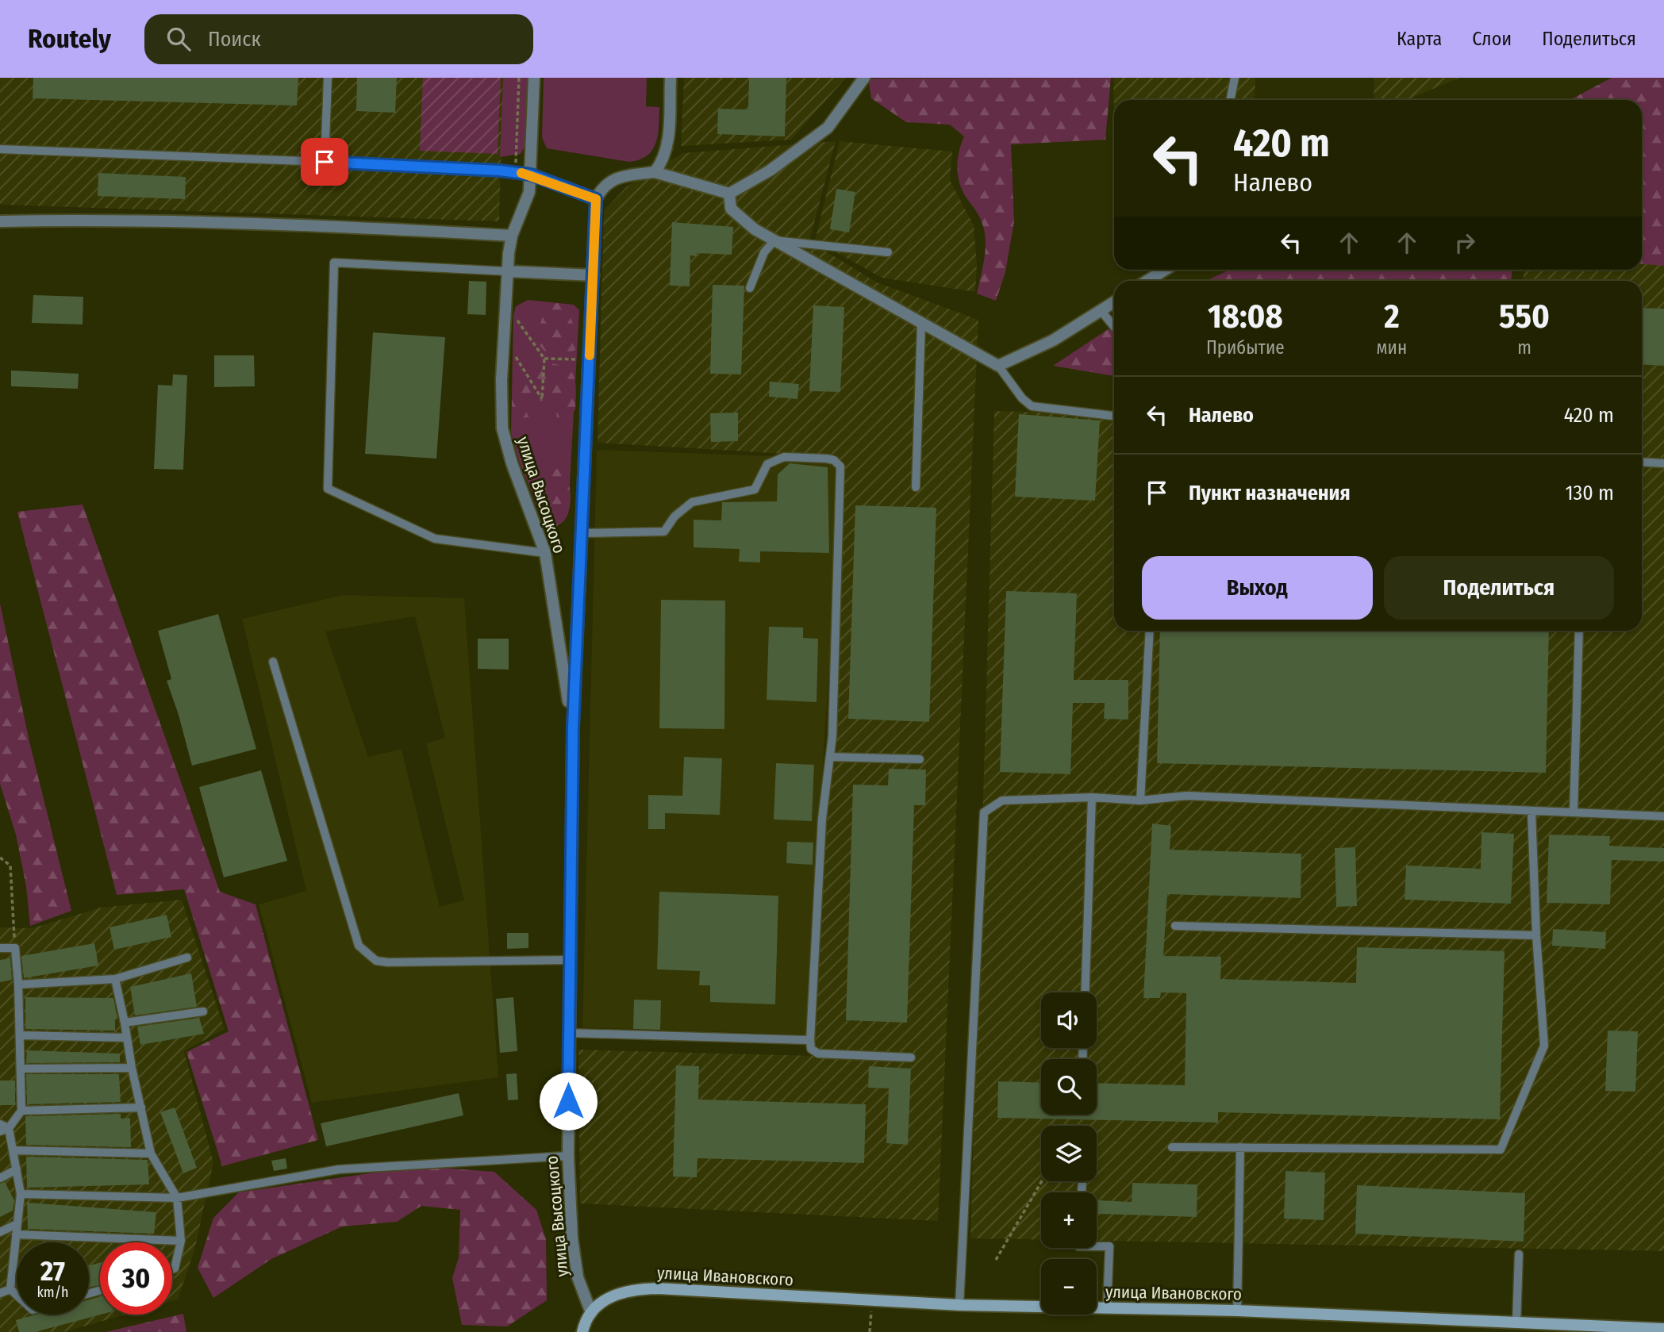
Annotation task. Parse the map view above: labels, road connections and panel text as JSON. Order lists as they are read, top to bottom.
{
  "streets": {
    "main road": ["улица Ивановского"],
    "street": ["улица Высоцкого"]
  },
  "crossings": [
    ["улица Высоцкого", "улица Ивановского"]
  ],
  "page": {
    "header": "Routely",
    "search": "Поиск",
    "nav": ["Карта", "Слои", "Поделиться"],
    "turn": ["420 m", "Налево"],
    "eta": [
      "18:08",
      "Прибытие",
      "2",
      "мин",
      "550",
      "m"
    ],
    "list": [
      {
        "name": "Налево",
        "value": "420 m"
      },
      {
        "name": "Пункт назначения",
        "value": "130 m"
      }
    ],
    "buttons": ["Выход", "Поделиться"],
    "map_buttons": ["+", "−"],
    "speed": "27 km/h",
    "limit": "30"
  }
}
